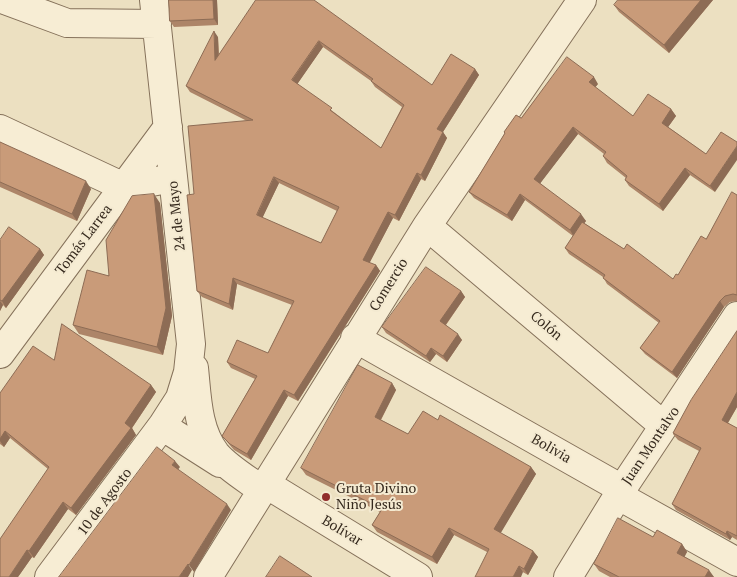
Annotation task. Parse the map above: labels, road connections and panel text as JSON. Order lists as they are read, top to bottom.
{
  "streets": {
    "street": [
      "24 de Mayo",
      "Tomás Larrea",
      "Comercio",
      "Colón",
      "Juan Montalvo",
      "Bolivia",
      "10 de Agosto",
      "Bolívar"
    ]
  },
  "crossings": [
    ["24 de Mayo", "Tomás Larrea"],
    ["24 de Mayo", "10 de Agosto"],
    ["24 de Mayo", "Bolívar"],
    ["Comercio", "Colón"],
    ["Comercio", "Bolivia"],
    ["Comercio", "Bolívar"],
    ["Colón", "Juan Montalvo"],
    ["Juan Montalvo", "Bolivia"],
    ["10 de Agosto", "Bolívar"]
  ],
  "places": ["Gruta Divino Niño Jesús"]
}
